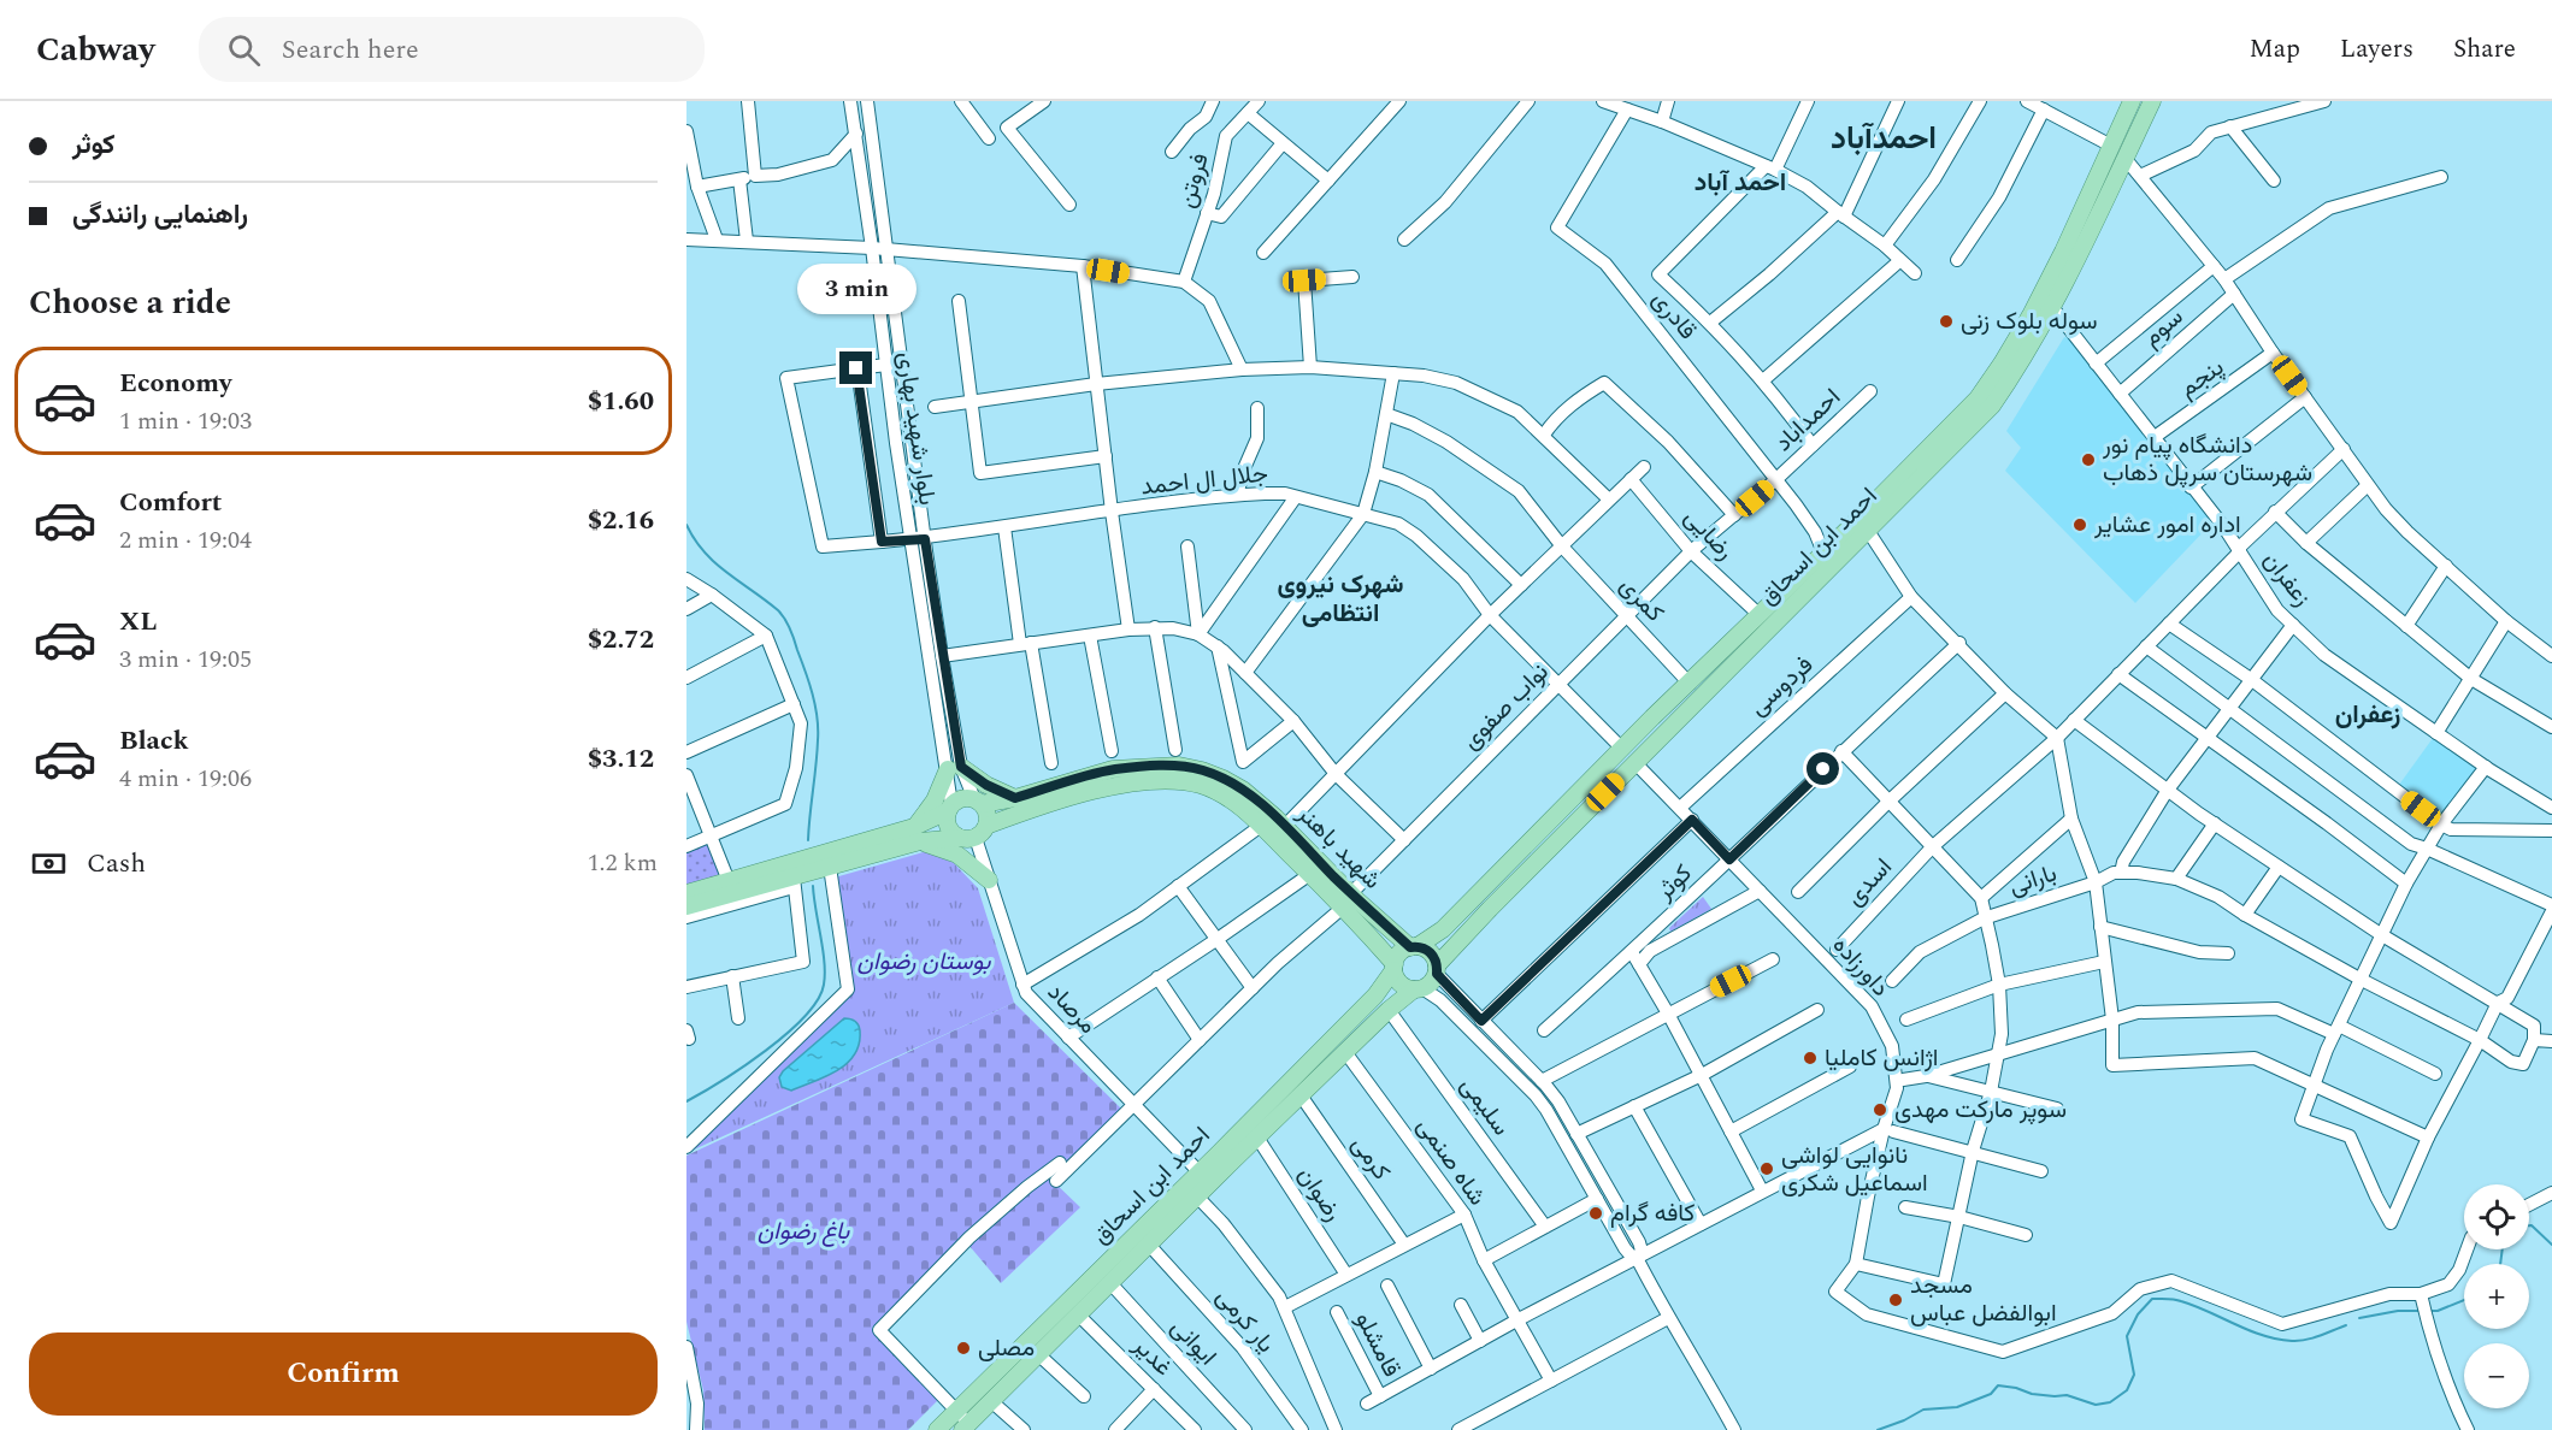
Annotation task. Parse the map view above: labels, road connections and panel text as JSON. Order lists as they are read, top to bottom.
{
  "streets": {
    "main road": ["احمد ابن اسحاق", "شهید باهنر"],
    "street": [
      "فروتن",
      "قادری",
      "سوم",
      "پنجم",
      "احمداباد",
      "بلوار شهید بهاری",
      "جلال ال احمد",
      "رضایی",
      "زعفران",
      "کمری",
      "فردوسی",
      "نواب صفوی",
      "بارانی",
      "کوثر",
      "اسدی",
      "داورزاده",
      "مرصاد",
      "سلیمی",
      "کرمی",
      "شاه صنمی",
      "رضوان",
      "یار کرمی",
      "ایوانی",
      "قامشلو",
      "غدیر"
    ]
  },
  "crossings": [
    ["قادری", "احمداباد"],
    ["قادری", "احمد ابن اسحاق"],
    ["سوم", "زعفران"],
    ["پنجم", "زعفران"],
    ["احمداباد", "نواب صفوی"],
    ["بلوار شهید بهاری", "جلال ال احمد"],
    ["بلوار شهید بهاری", "شهید باهنر"],
    ["بلوار شهید بهاری", "مرصاد"],
    ["جلال ال احمد", "احمد ابن اسحاق"],
    ["جلال ال احمد", "نواب صفوی"],
    ["رضایی", "احمد ابن اسحاق"],
    ["رضایی", "نواب صفوی"],
    ["احمد ابن اسحاق", "زعفران"],
    ["احمد ابن اسحاق", "کمری"],
    ["احمد ابن اسحاق", "شهید باهنر"],
    ["احمد ابن اسحاق", "داورزاده"],
    ["احمد ابن اسحاق", "مرصاد"],
    ["احمد ابن اسحاق", "سلیمی"],
    ["احمد ابن اسحاق", "کرمی"],
    ["احمد ابن اسحاق", "شاه صنمی"],
    ["احمد ابن اسحاق", "رضوان"],
    ["احمد ابن اسحاق", "یار کرمی"],
    ["احمد ابن اسحاق", "ایوانی"],
    ["احمد ابن اسحاق", "غدیر"],
    ["زعفران", "اسدی"],
    ["کمری", "نواب صفوی"],
    ["فردوسی", "داورزاده"],
    ["نواب صفوی", "شهید باهنر"],
    ["نواب صفوی", "مرصاد"],
    ["شهید باهنر", "مرصاد"],
    ["کوثر", "داورزاده"]
  ],
  "districts": [
    "احمدآباد",
    "احمد آباد",
    "شهرک نیروی انتظامی",
    "زعفران"
  ],
  "parks": ["بوستان رضوان", "باغ رضوان"],
  "places": [
    "سوله بلوک زنی",
    "دانشگاه پیام نور شهرستان سرپل ذهاب",
    "اداره امور عشایر",
    "اژانس کاملیا",
    "سوپر مارکت مهدی",
    "نانوایی لواشی اسماعیل شکری",
    "کافه گرام",
    "مسجد ابوالفضل عباس",
    "مصلی"
  ],
  "page": {
    "header": "Cabway",
    "search": "Search here",
    "nav": ["Map", "Layers", "Share"],
    "banner": ["کوثر", "راهنمایی رانندگی"],
    "heading": "Choose a ride",
    "bubble": "3 min",
    "list": [
      {
        "name": "Economy",
        "note": "1 min · 19:03",
        "value": "$1.60"
      },
      {
        "name": "Comfort",
        "note": "2 min · 19:04",
        "value": "$2.16"
      },
      {
        "name": "XL",
        "note": "3 min · 19:05",
        "value": "$2.72"
      },
      {
        "name": "Black",
        "note": "4 min · 19:06",
        "value": "$3.12"
      }
    ],
    "pay": ["Cash", "1.2 km"],
    "map_buttons": ["+", "−"],
    "buttons": "Confirm"
  }
}
